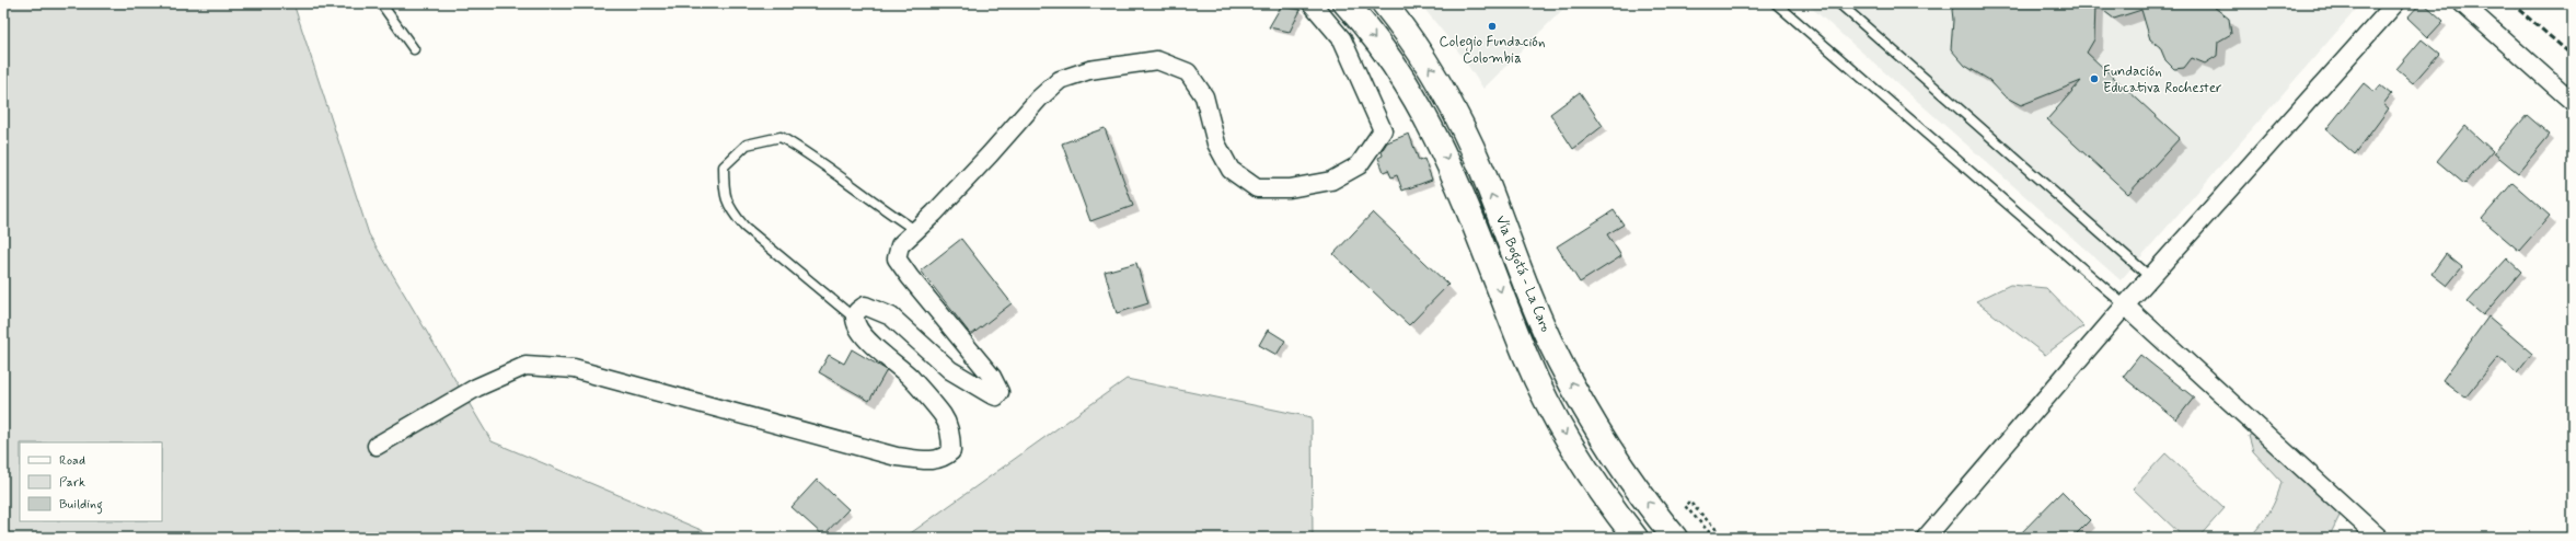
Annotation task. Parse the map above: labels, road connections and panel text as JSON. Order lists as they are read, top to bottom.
{
  "streets": {
    "main road": ["Vía Bogotá - La Caro"]
  },
  "places": ["Colegio Fundación Colombia", "Fundación Educativa Rochester"],
  "legend": ["Road", "Park", "Building"]
}
